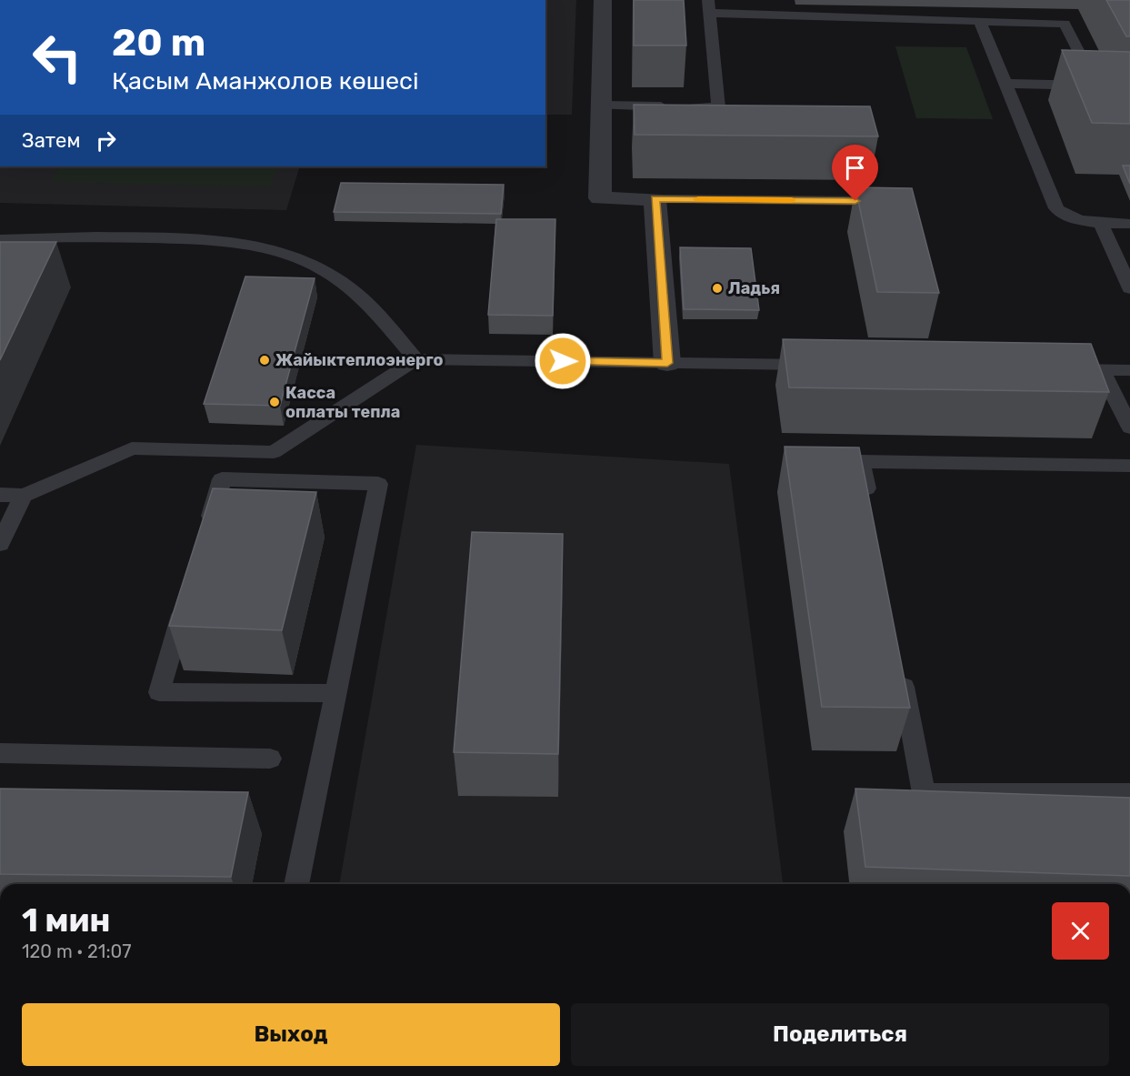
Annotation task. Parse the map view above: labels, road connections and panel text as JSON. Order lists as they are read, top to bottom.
{
  "places": ["Ладья", "Жайыктеплоэнерго", "Касса оплаты тепла"],
  "page": {
    "turn": ["20 m", "Қасым Аманжолов көшесі"],
    "then": "Затем",
    "heading": ["1 мин", "120 m · 21:07"],
    "buttons": ["Выход", "Поделиться"]
  }
}
